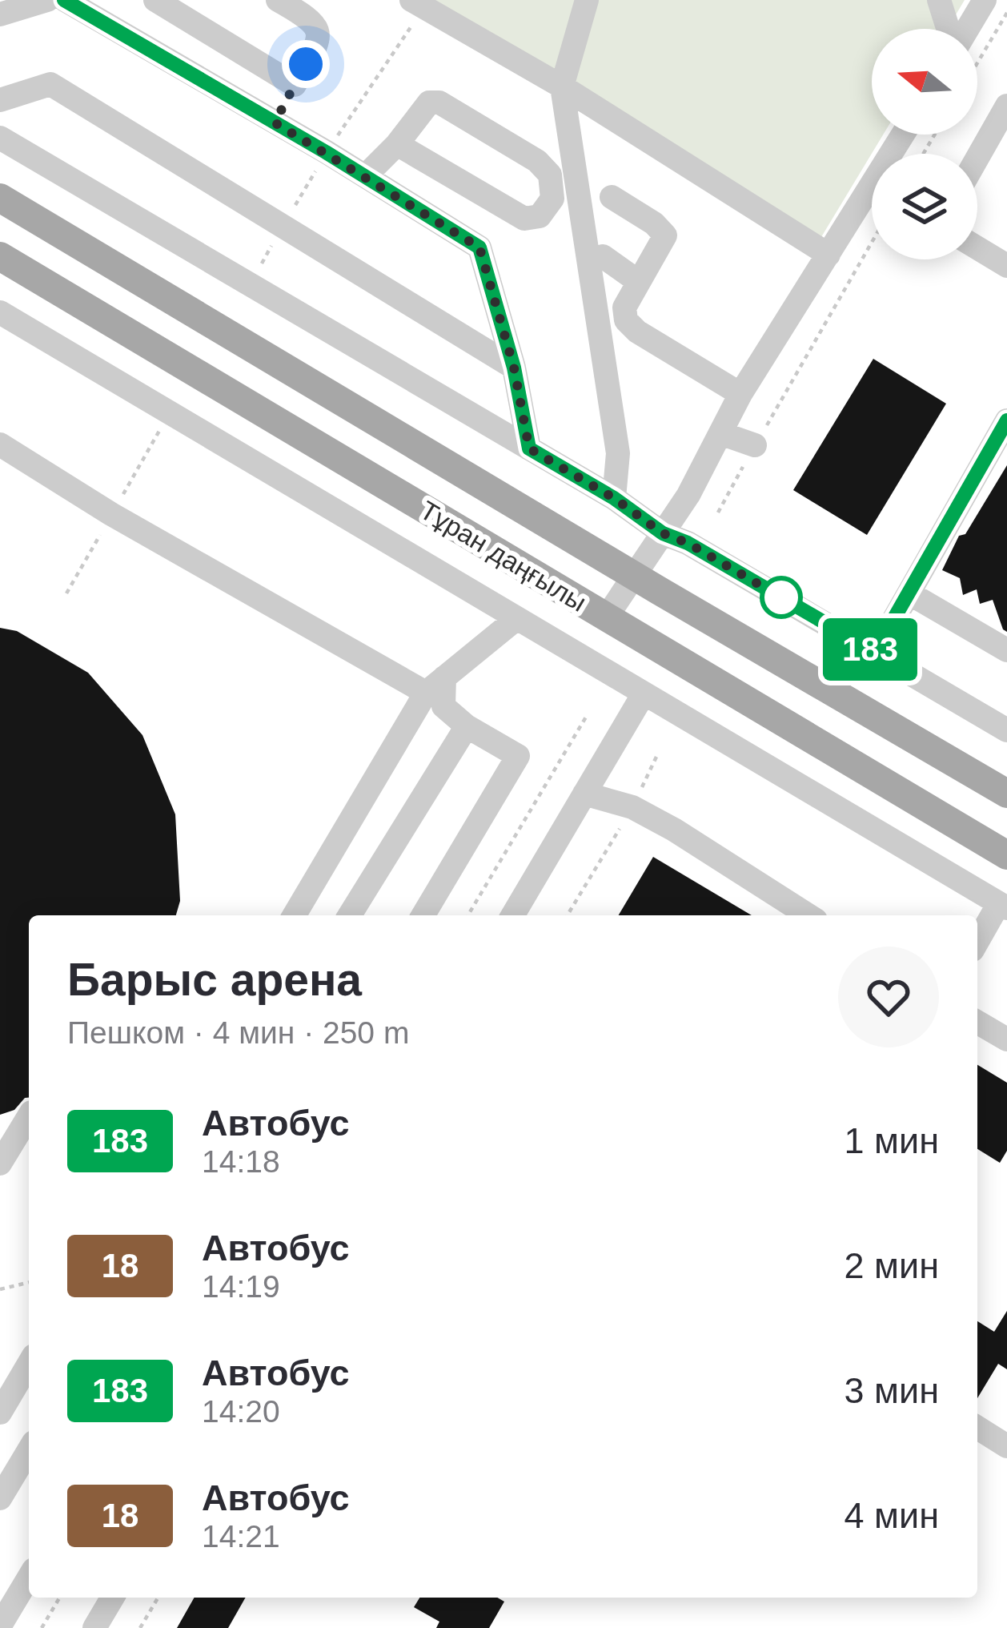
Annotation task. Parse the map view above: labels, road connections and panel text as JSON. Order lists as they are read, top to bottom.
{
  "streets": {
    "main road": ["Тұран даңғылы"]
  },
  "lines": ["bus line 183"],
  "north": "left",
  "page": {
    "on_map": "183",
    "heading": ["Барыс арена", "Пешком · 4 мин · 250 m"],
    "list": [
      {
        "mark": "183",
        "name": "Автобус",
        "note": "14:18",
        "value": "1 мин"
      },
      {
        "mark": "18",
        "name": "Автобус",
        "note": "14:19",
        "value": "2 мин"
      },
      {
        "mark": "183",
        "name": "Автобус",
        "note": "14:20",
        "value": "3 мин"
      },
      {
        "mark": "18",
        "name": "Автобус",
        "note": "14:21",
        "value": "4 мин"
      }
    ]
  }
}
